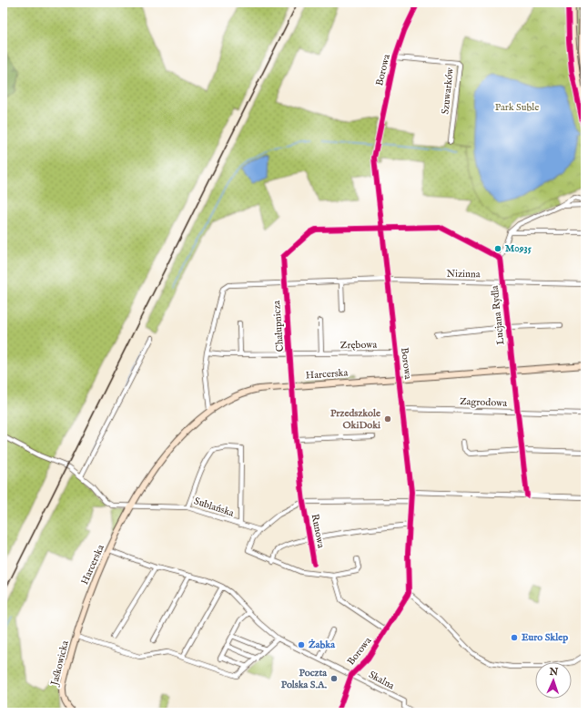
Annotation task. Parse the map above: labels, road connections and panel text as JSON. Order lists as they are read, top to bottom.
{
  "streets": {
    "street": [
      "Borowa",
      "Szuwarków",
      "Nizinna",
      "Lucjana Rydla",
      "Chałupnicza",
      "Zrębowa",
      "Harcerska",
      "Zagrodowa",
      "Sublańska",
      "Runowa",
      "Jaśkowicka",
      "Skalna"
    ]
  },
  "crossings": [
    ["Borowa", "Szuwarków"],
    ["Borowa", "Nizinna"],
    ["Borowa", "Chałupnicza"],
    ["Borowa", "Zrębowa"],
    ["Borowa", "Harcerska"],
    ["Borowa", "Zagrodowa"],
    ["Borowa", "Runowa"],
    ["Borowa", "Skalna"],
    ["Nizinna", "Lucjana Rydla"],
    ["Nizinna", "Chałupnicza"],
    ["Nizinna", "Zrębowa"],
    ["Nizinna", "Harcerska"],
    ["Lucjana Rydla", "Harcerska"],
    ["Lucjana Rydla", "Zagrodowa"],
    ["Chałupnicza", "Zrębowa"],
    ["Chałupnicza", "Harcerska"],
    ["Chałupnicza", "Runowa"],
    ["Harcerska", "Sublańska"],
    ["Harcerska", "Jaśkowicka"],
    ["Harcerska", "Skalna"]
  ],
  "parks": ["Park Suble"],
  "places": [
    "M0935",
    "Przedszkole OkiDoki",
    "Euro Sklep",
    "Żabka",
    "Poczta Polska S.A."
  ],
  "north": "top"
}
